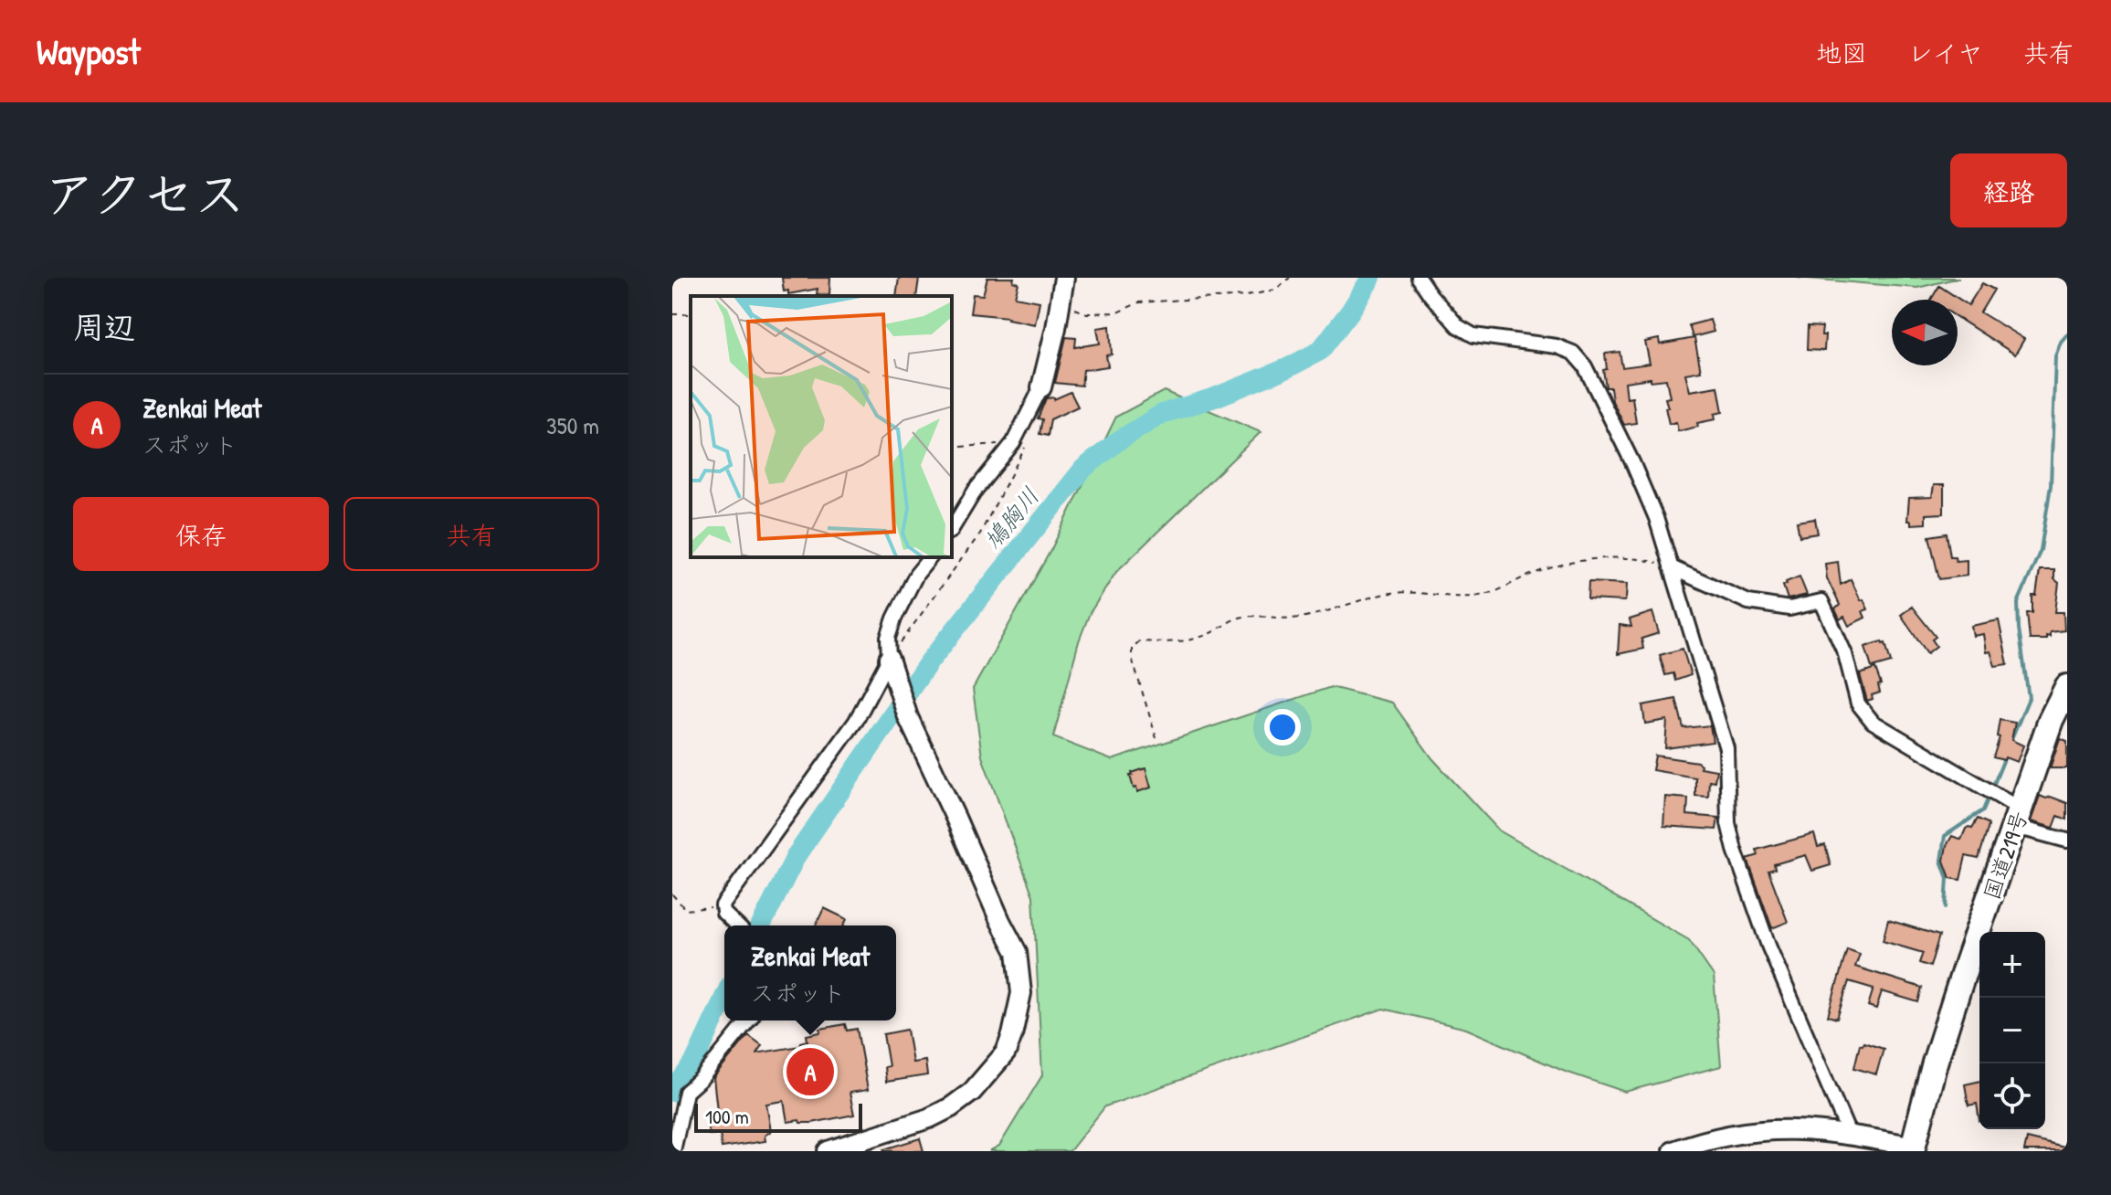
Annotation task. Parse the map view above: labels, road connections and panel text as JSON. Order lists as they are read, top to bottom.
{
  "streets": {
    "highway": ["国道219号"]
  },
  "water": ["鳩胸川"],
  "scale_bar": "100 m",
  "north": "left",
  "page": {
    "header": "Waypost",
    "nav": ["地図", "レイヤ", "共有"],
    "title": "アクセス",
    "buttons": [
      "経路",
      ["保存", "共有"]
    ],
    "heading": "周辺",
    "list": [
      {
        "mark": "A",
        "name": "Zenkai Meat",
        "note": "スポット",
        "value": "350 m"
      }
    ],
    "popup": ["Zenkai Meat", "スポット"],
    "map_buttons": ["+", "−"],
    "pins": "A",
    "scale": "100 m"
  }
}
